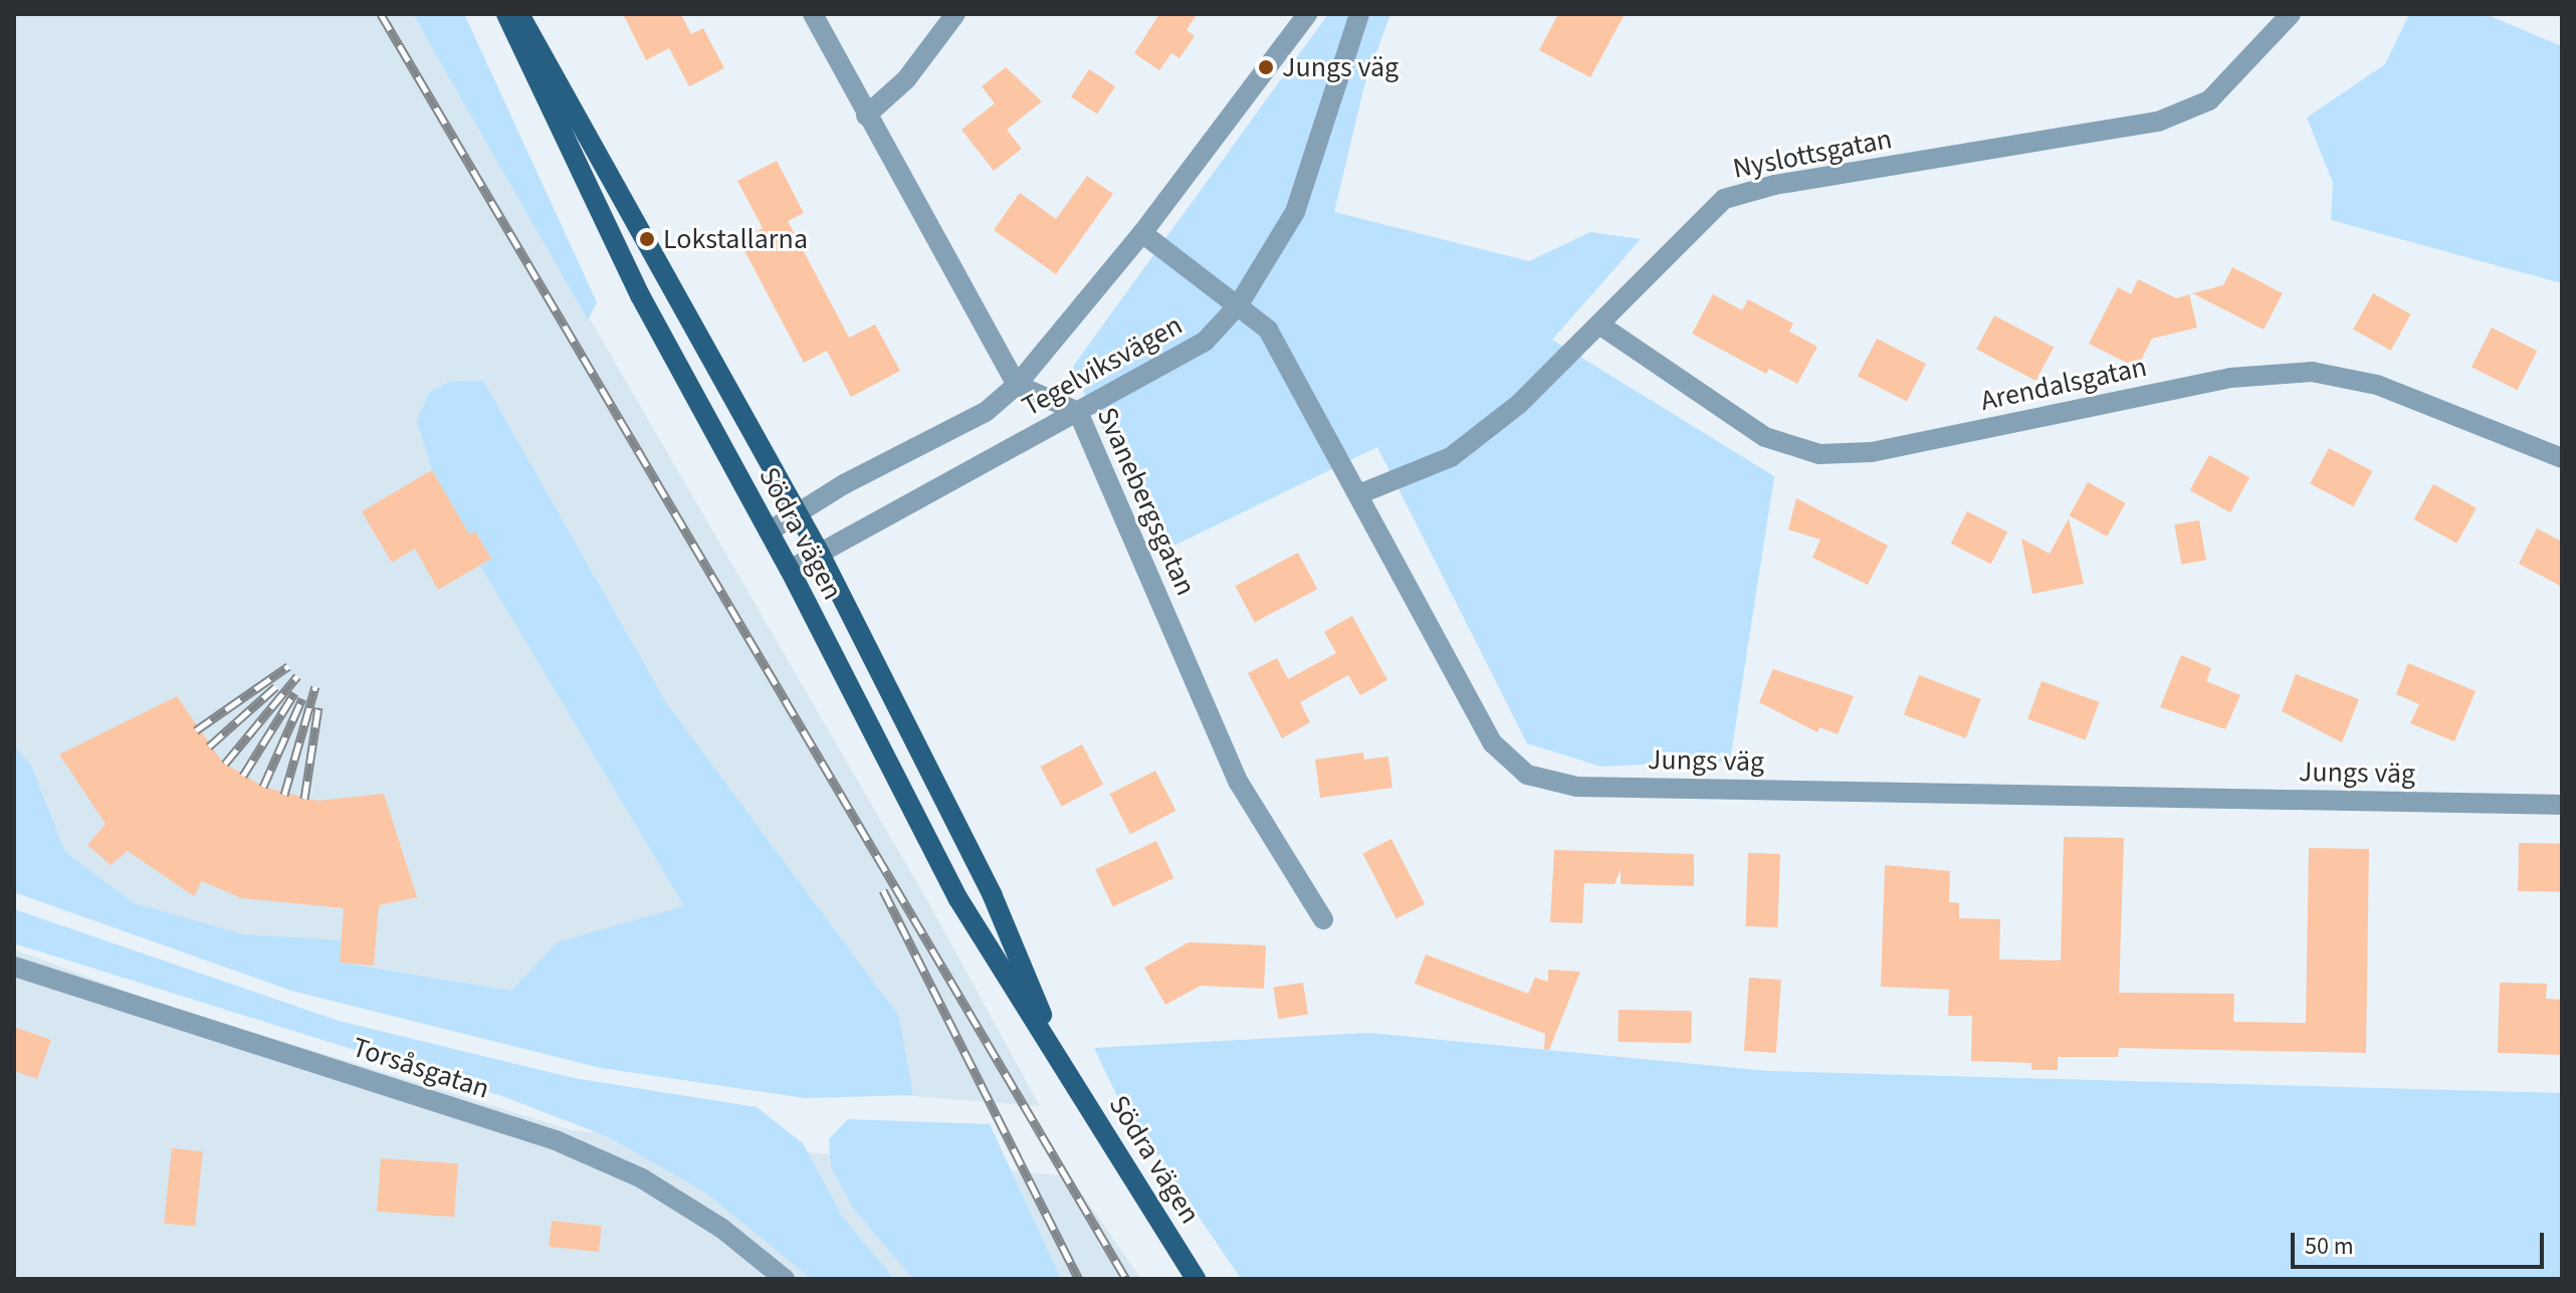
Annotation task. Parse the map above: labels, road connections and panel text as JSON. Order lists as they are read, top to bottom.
{
  "streets": {
    "main road": ["Södra vägen"],
    "street": [
      "Nyslottsgatan",
      "Tegelviksvägen",
      "Arendalsgatan",
      "Svanebergsgatan",
      "Jungs väg",
      "Torsåsgatan"
    ]
  },
  "crossings": [
    ["Nyslottsgatan", "Arendalsgatan"],
    ["Nyslottsgatan", "Jungs väg"],
    ["Tegelviksvägen", "Svanebergsgatan"],
    ["Tegelviksvägen", "Södra vägen"],
    ["Tegelviksvägen", "Jungs väg"]
  ],
  "places": ["Jungs väg", "Lokstallarna"],
  "scale_bar": "50 m"
}
